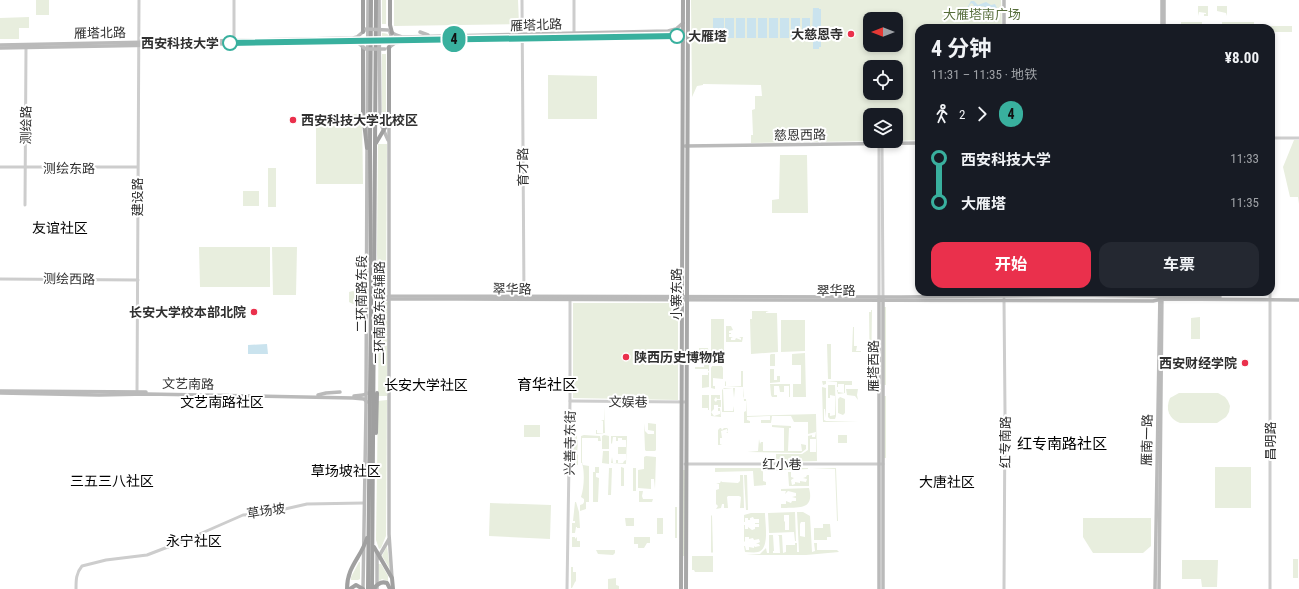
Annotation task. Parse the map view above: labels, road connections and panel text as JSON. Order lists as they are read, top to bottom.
{
  "streets": {
    "highway": ["二环南路东段"],
    "main road": [
      "雁塔北路",
      "慈恩西路",
      "翠华路",
      "小寨东路",
      "二环南路东段辅路",
      "雁塔西路",
      "文艺南路",
      "雁南一路"
    ],
    "street": [
      "测绘路",
      "育才路",
      "测绘东路",
      "建设路",
      "测绘西路",
      "文娱巷",
      "昌明路",
      "红专南路",
      "兴善寺东街",
      "红小巷",
      "草场坡"
    ]
  },
  "crossings": [
    ["雁塔北路", "测绘路"],
    ["雁塔北路", "育才路"],
    ["雁塔北路", "建设路"],
    ["雁塔北路", "小寨东路"],
    ["测绘路", "测绘东路"],
    ["慈恩西路", "小寨东路"],
    ["育才路", "翠华路"],
    ["测绘东路", "建设路"],
    ["建设路", "测绘西路"],
    ["建设路", "文艺南路"],
    ["翠华路", "二环南路东段"],
    ["翠华路", "小寨东路"],
    ["翠华路", "二环南路东段辅路"],
    ["翠华路", "雁塔西路"],
    ["翠华路", "雁南一路"],
    ["翠华路", "昌明路"],
    ["翠华路", "红专南路"],
    ["翠华路", "兴善寺东街"],
    ["小寨东路", "文娱巷"],
    ["小寨东路", "红小巷"],
    ["雁塔西路", "红小巷"],
    ["文娱巷", "兴善寺东街"]
  ],
  "districts": [
    "友谊社区",
    "长安大学社区",
    "育华社区",
    "文艺南路社区",
    "红专南路社区",
    "草场坡社区",
    "三五三八社区",
    "大唐社区",
    "永宁社区"
  ],
  "parks": ["大雁塔南广场"],
  "places": [
    "大慈恩寺",
    "大雁塔",
    "西安科技大学",
    "西安科技大学北校区",
    "长安大学校本部北院",
    "陕西历史博物馆",
    "西安财经学院"
  ],
  "lines": ["metro line 4"],
  "north": "left",
  "page": {
    "on_map": "4",
    "heading": ["4 分钟", "11:31 – 11:35 · 地铁", "¥8.00"],
    "legs": ["2", "4"],
    "list": [
      {
        "name": "西安科技大学",
        "value": "11:33"
      },
      {
        "name": "大雁塔",
        "value": "11:35"
      }
    ],
    "buttons": ["开始", "车票"]
  }
}
